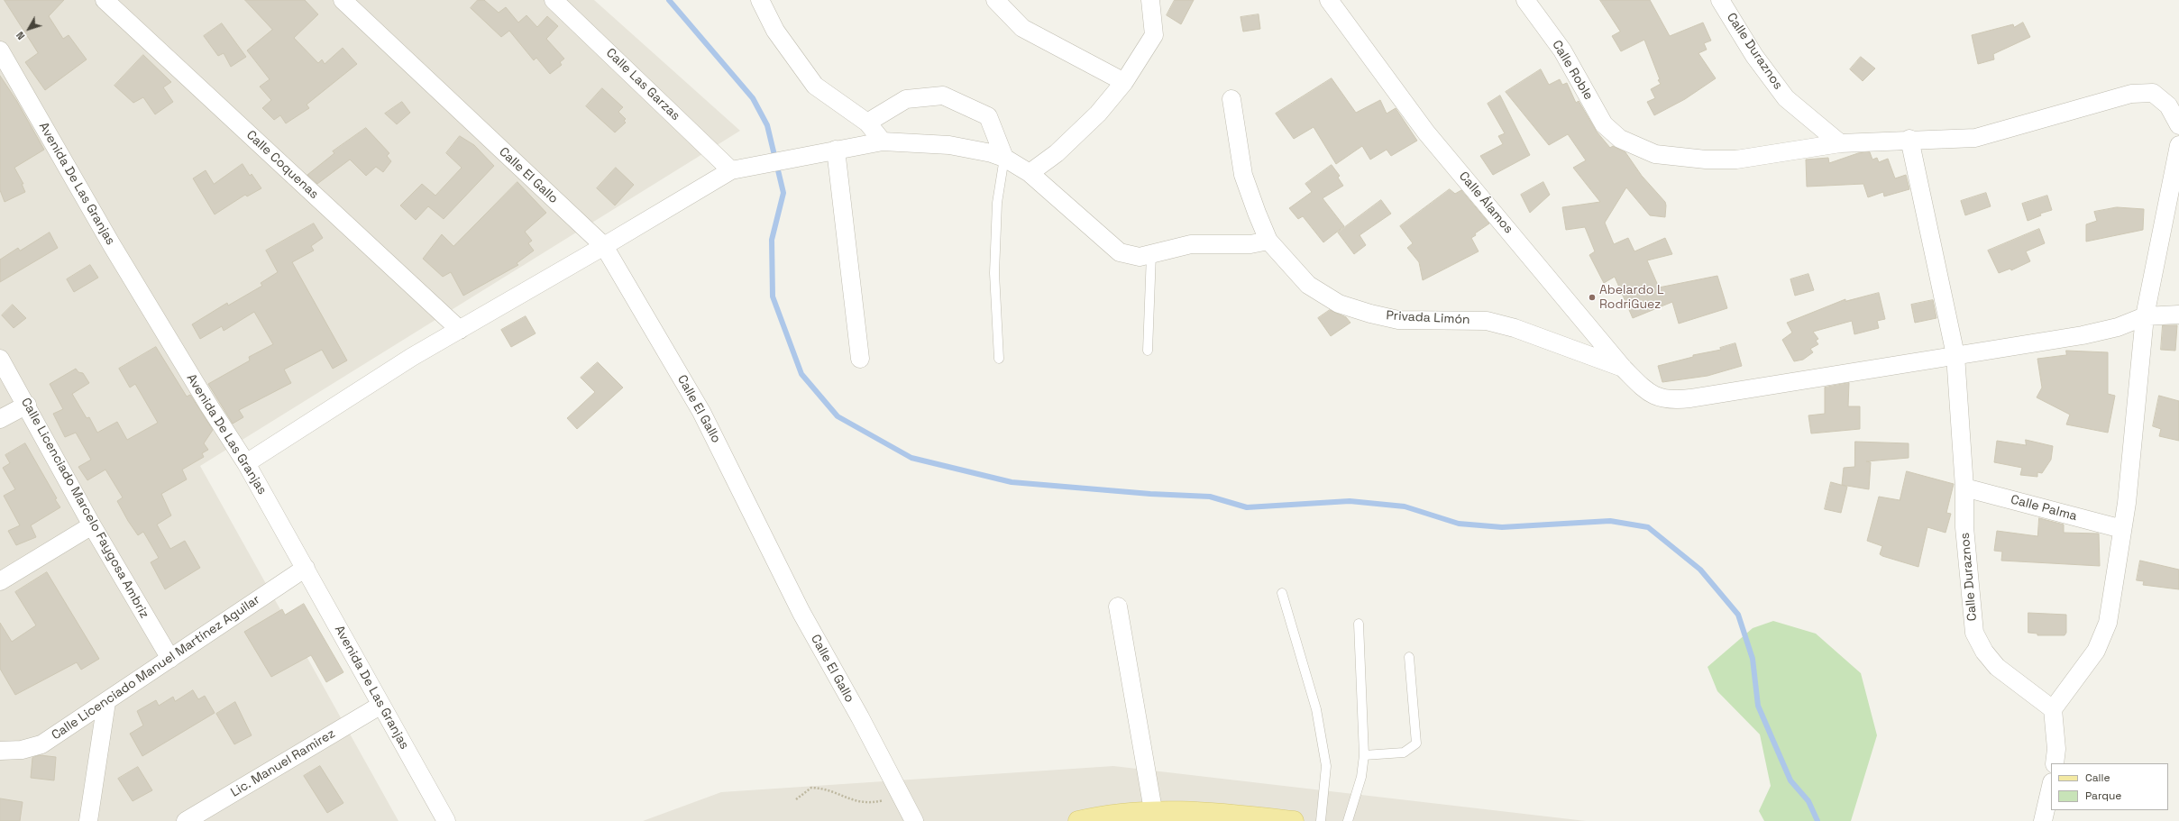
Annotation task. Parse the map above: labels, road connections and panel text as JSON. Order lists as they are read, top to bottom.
{
  "streets": {
    "street": [
      "Calle Duraznos",
      "Calle Roble",
      "Calle Las Garzas",
      "Calle Coquenas",
      "Calle El Gallo",
      "Avenida De Las Granjas",
      "Calle Álamos",
      "Privada Limón",
      "Calle Licenciado Marcelo Faygosa Ambriz",
      "Calle Palma",
      "Calle Licenciado Manuel Martínez Aguilar",
      "Lic. Manuel Ramirez"
    ]
  },
  "crossings": [
    ["Calle Duraznos", "Calle Roble"],
    ["Calle Duraznos", "Calle Álamos"],
    ["Calle Duraznos", "Calle Palma"],
    ["Avenida De Las Granjas", "Calle Licenciado Manuel Martínez Aguilar"],
    ["Avenida De Las Granjas", "Lic. Manuel Ramirez"],
    ["Calle Álamos", "Privada Limón"],
    ["Calle Licenciado Marcelo Faygosa Ambriz", "Calle Licenciado Manuel Martínez Aguilar"]
  ],
  "places": ["Abelardo L RodriGuez"],
  "legend": ["Calle", "Parque"],
  "north": "bottom left"
}
